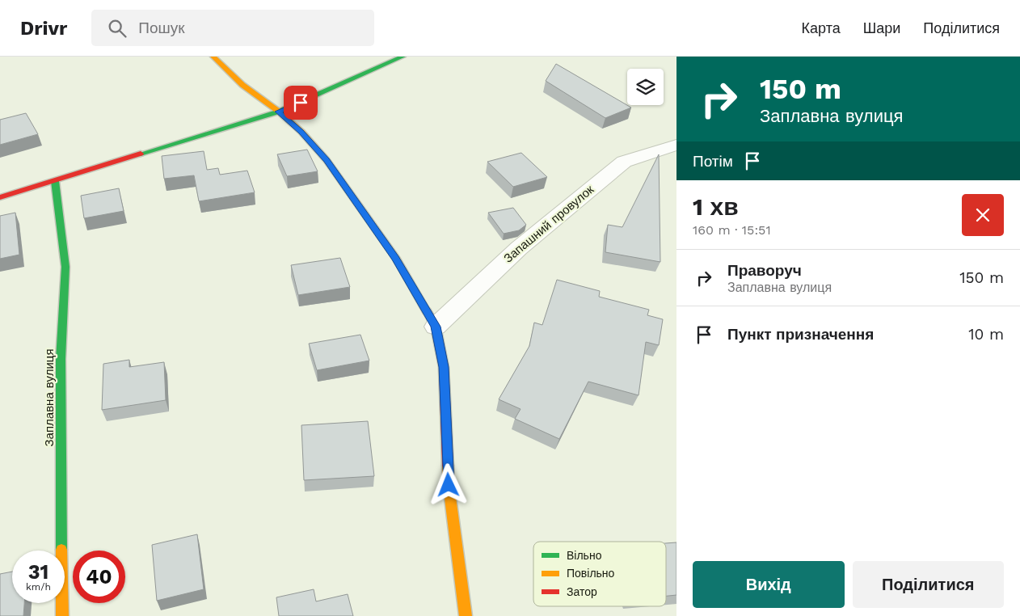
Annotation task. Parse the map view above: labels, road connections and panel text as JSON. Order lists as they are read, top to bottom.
{
  "streets": {
    "street": ["Запашний провулок", "Заплавна вулиця"]
  },
  "legend": ["Вільно", "Повільно", "Затор"],
  "page": {
    "header": "Drivr",
    "search": "Пошук",
    "nav": ["Карта", "Шари", "Поділитися"],
    "turn": ["150 m", "Заплавна вулиця"],
    "then": "Потім",
    "heading": ["1 хв", "160 m · 15:51"],
    "list": [
      {
        "name": "Праворуч",
        "note": "Заплавна вулиця",
        "value": "150 m"
      },
      {
        "name": "Пункт призначення",
        "value": "10 m"
      }
    ],
    "speed": "31 km/h",
    "limit": "40",
    "buttons": ["Вихід", "Поділитися"]
  }
}
